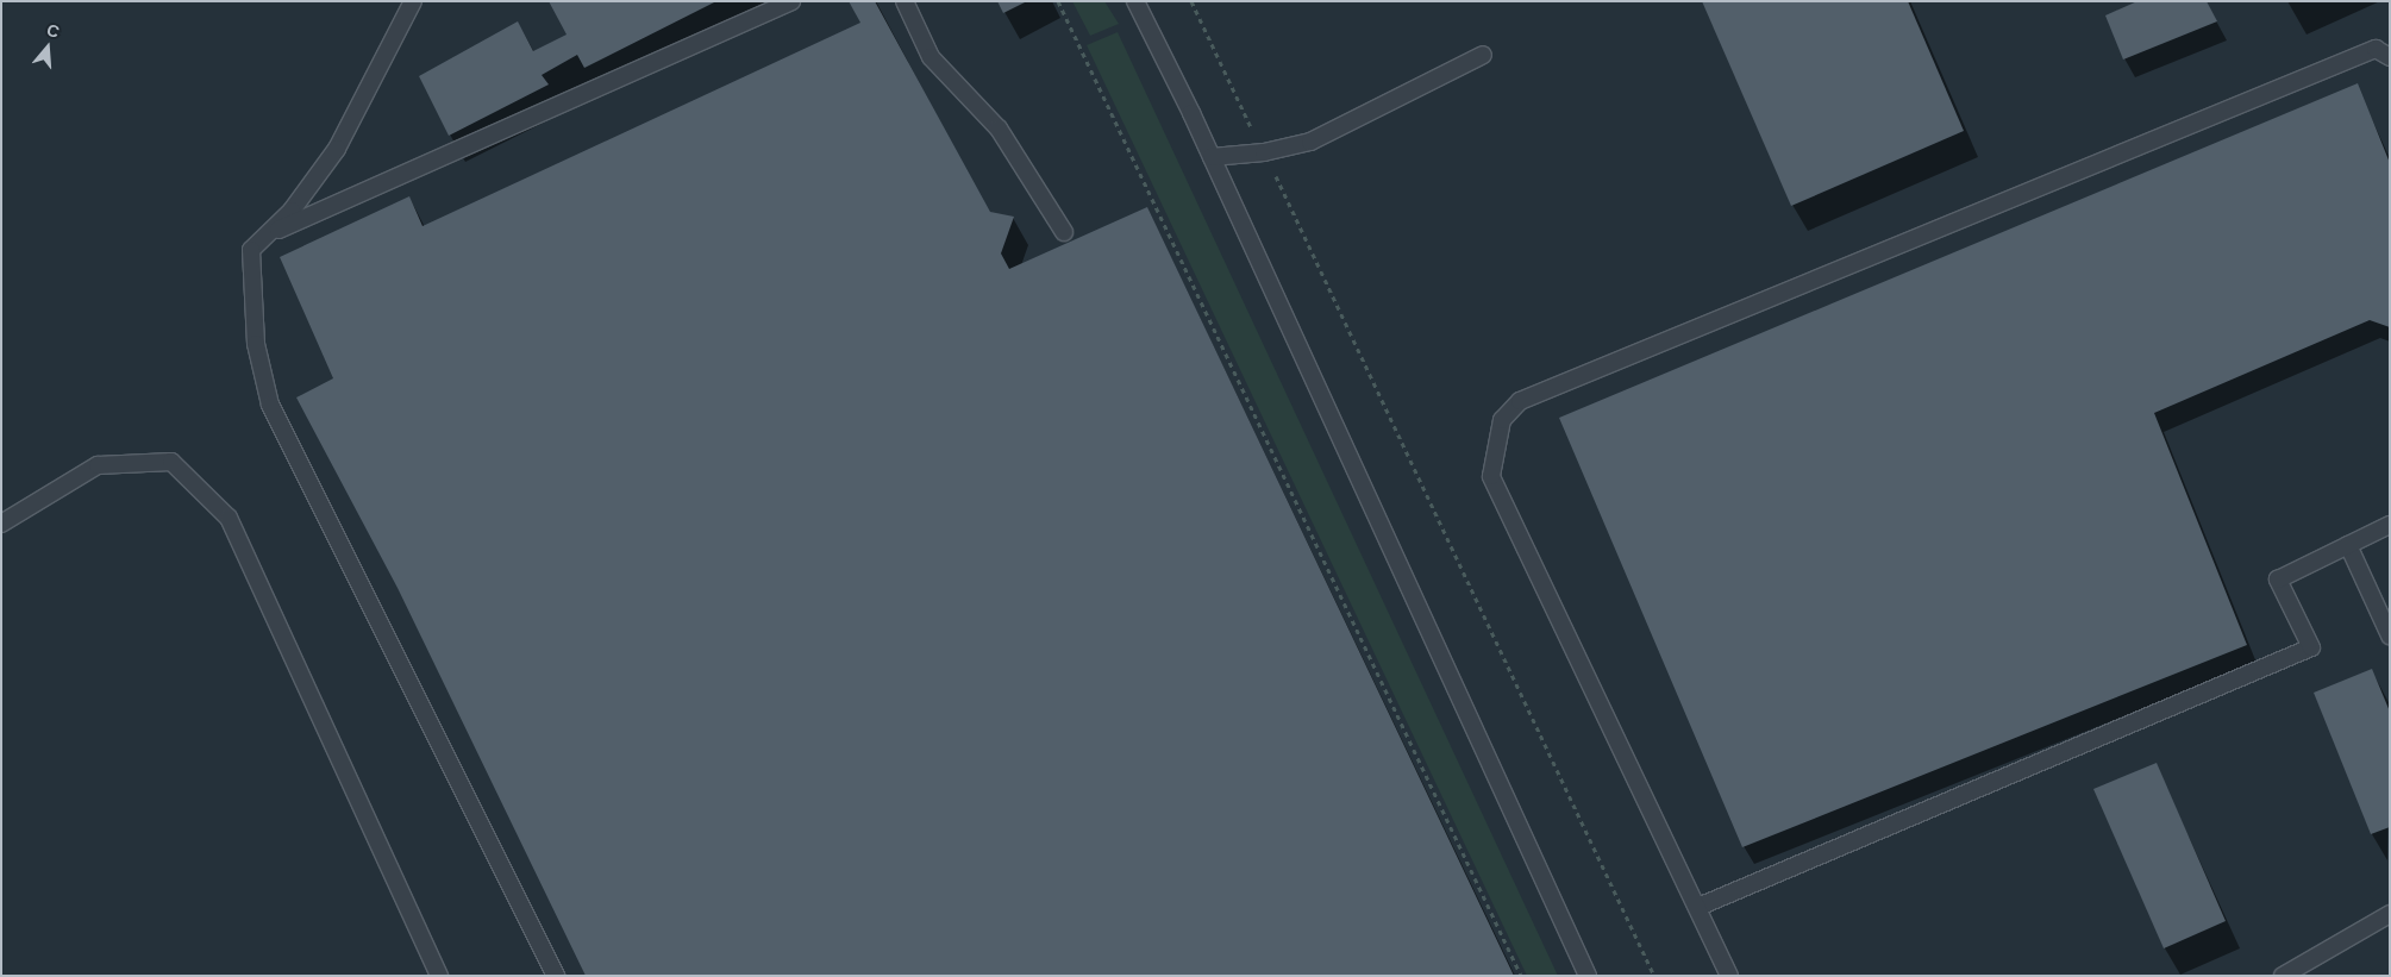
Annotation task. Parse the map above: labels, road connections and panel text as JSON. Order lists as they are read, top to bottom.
{
  "north": "top"
}
